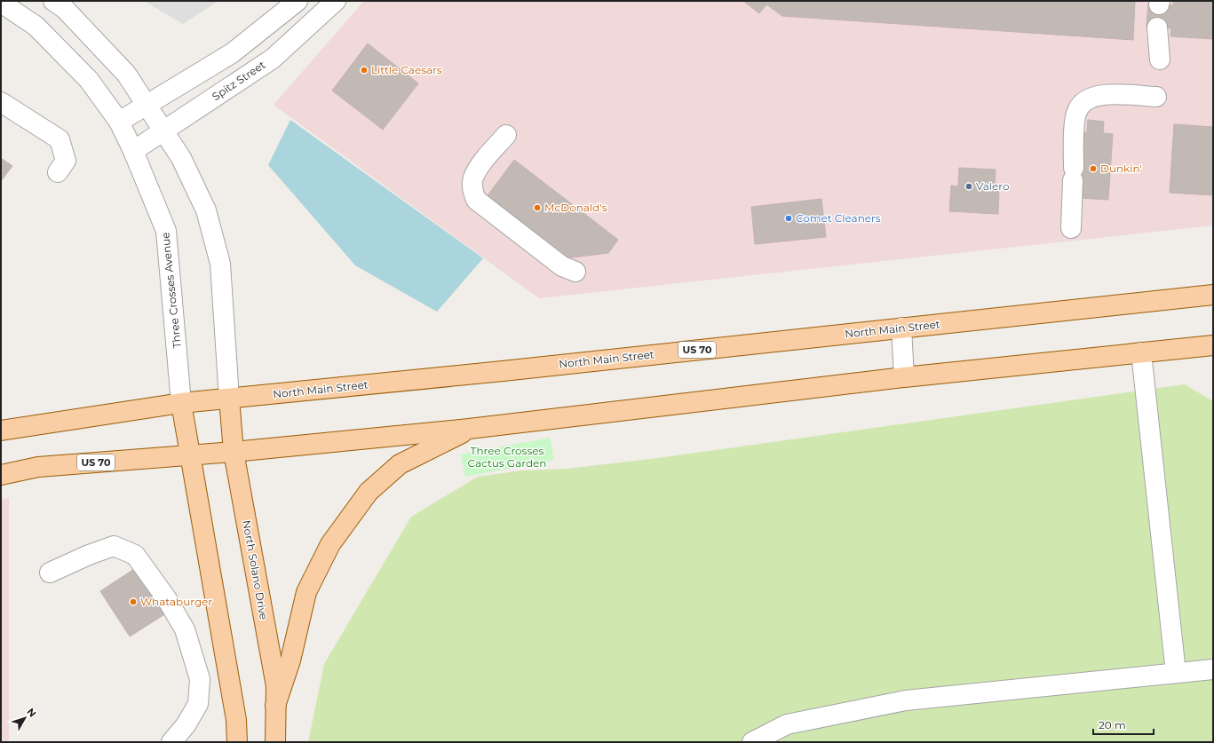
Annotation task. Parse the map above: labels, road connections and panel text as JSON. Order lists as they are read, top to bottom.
{
  "streets": {
    "main road": ["North Main Street", "US 70", "North Solano Drive"],
    "street": ["Spitz Street", "Three Crosses Avenue"]
  },
  "crossings": [
    ["Spitz Street", "Three Crosses Avenue"],
    ["Three Crosses Avenue", "North Main Street"],
    ["North Main Street", "North Solano Drive"],
    ["US 70", "North Solano Drive"]
  ],
  "parks": ["Three Crosses Cactus Garden"],
  "places": [
    "Little Caesars",
    "Dunkin'",
    "Valero",
    "McDonald's",
    "Comet Cleaners",
    "Whataburger"
  ],
  "scale_bar": "20 m",
  "north": "top right"
}
